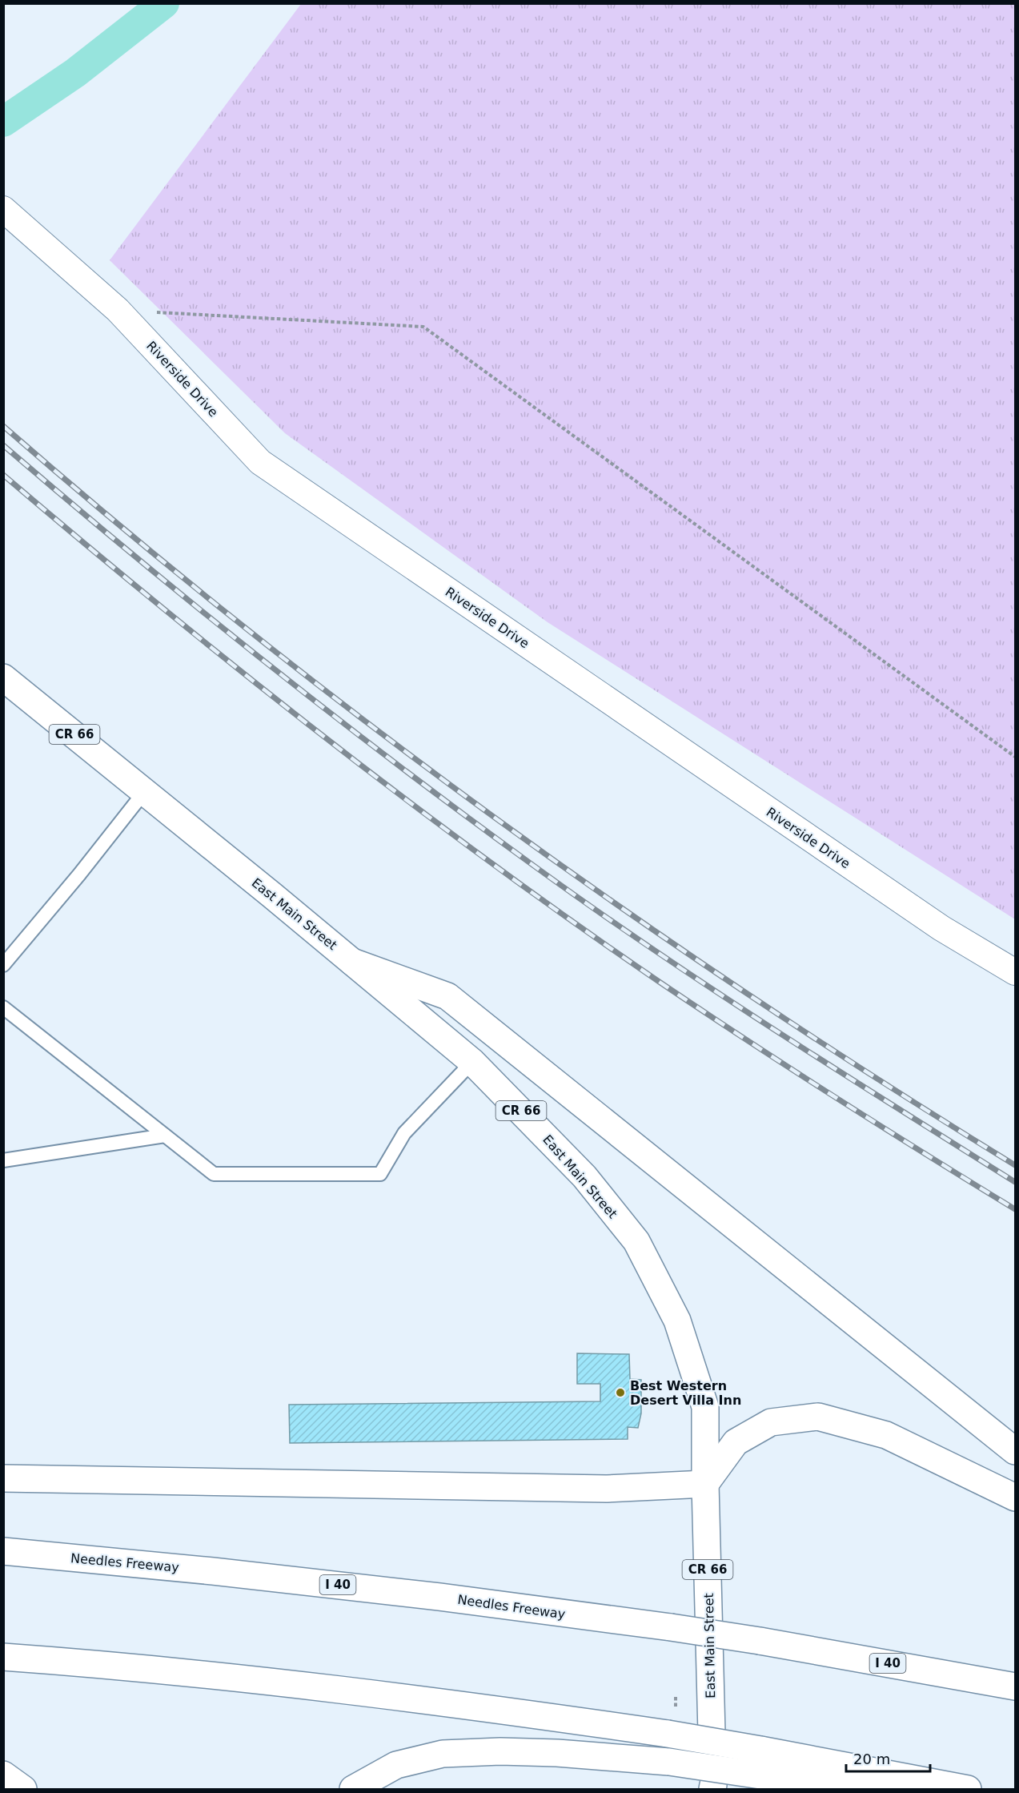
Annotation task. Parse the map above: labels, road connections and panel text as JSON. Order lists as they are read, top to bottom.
{
  "streets": {
    "main road": [
      "CR 66",
      "East Main Street",
      "Needles Freeway",
      "I 40"
    ],
    "street": ["Riverside Drive"]
  },
  "places": ["Best Western Desert Villa Inn"],
  "scale_bar": "20 m"
}
